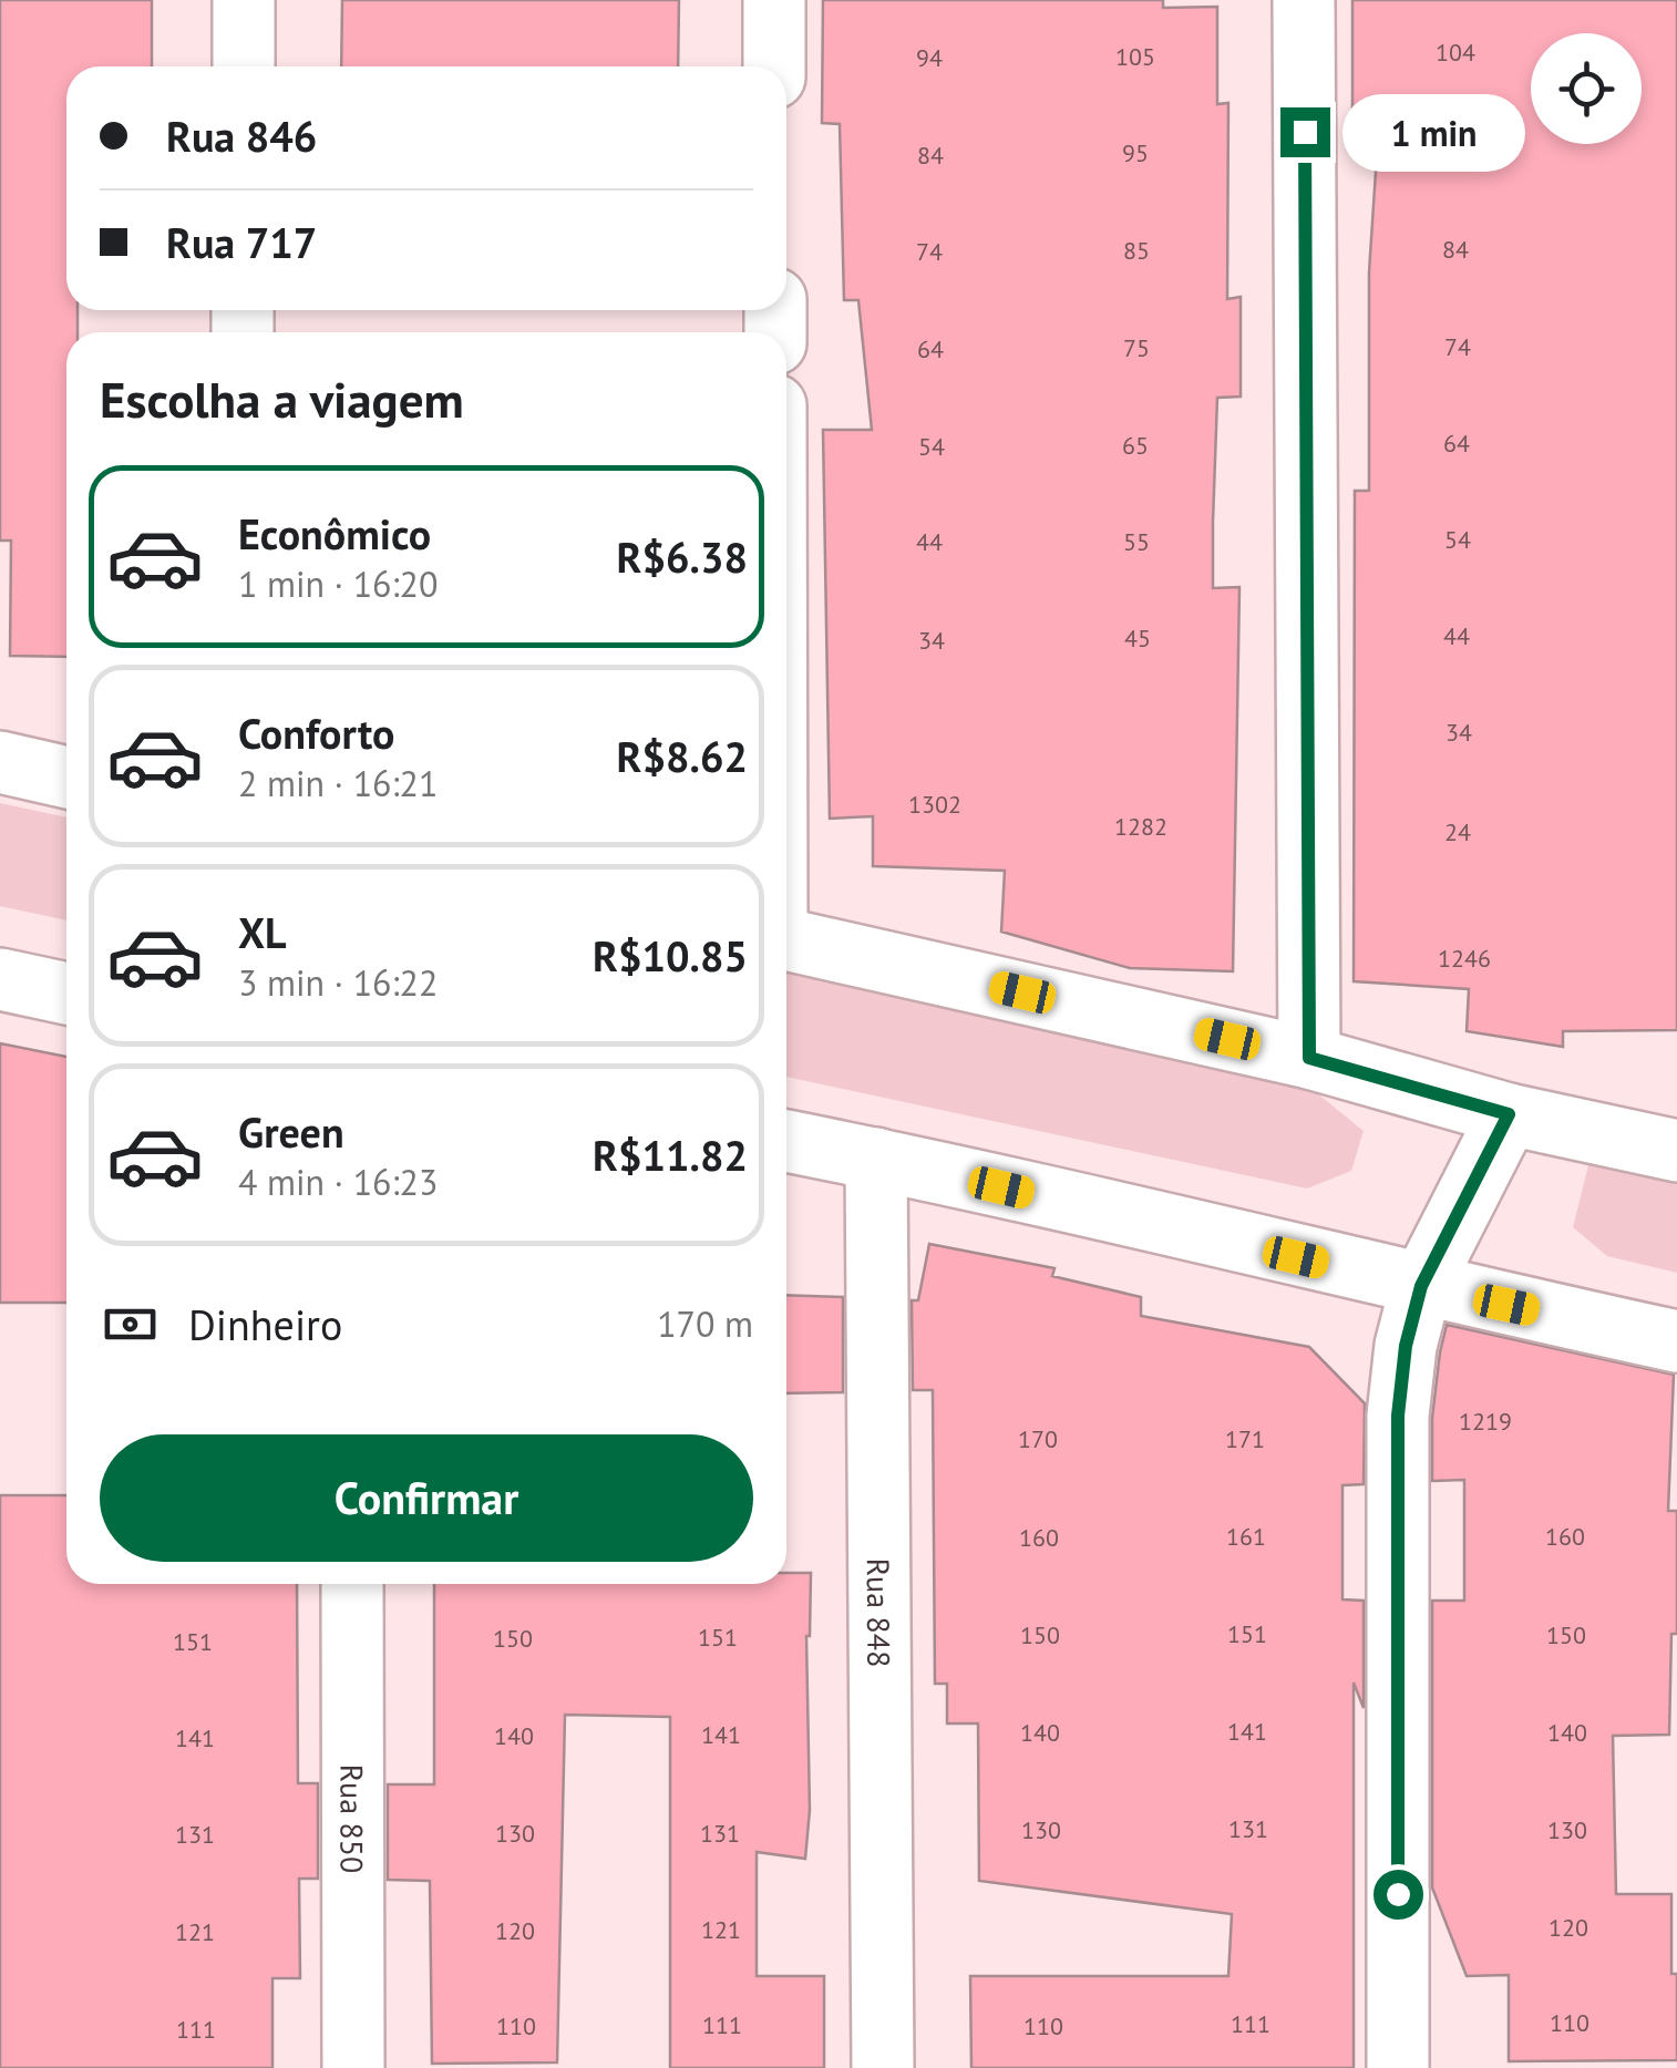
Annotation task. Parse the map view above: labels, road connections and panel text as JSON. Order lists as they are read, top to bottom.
{
  "streets": {
    "street": ["Rua 848", "Rua 850"]
  },
  "house_numbers": [
    "104",
    "105",
    "94",
    "95",
    "84",
    "84",
    "85",
    "74",
    "74",
    "75",
    "64",
    "64",
    "65",
    "54",
    "54",
    "44",
    "55",
    "44",
    "45",
    "34",
    "34",
    "1302",
    "1282",
    "24",
    "1246",
    "1219",
    "170",
    "171",
    "161",
    "160",
    "160",
    "151",
    "150",
    "150",
    "151",
    "150",
    "151",
    "141",
    "140",
    "140",
    "141",
    "140",
    "141",
    "131",
    "130",
    "130",
    "130",
    "131",
    "131",
    "120",
    "121",
    "120",
    "121",
    "110",
    "111",
    "111",
    "110",
    "110",
    "111"
  ],
  "page": {
    "banner": ["Rua 846", "Rua 717"],
    "bubble": "1 min",
    "heading": "Escolha a viagem",
    "list": [
      {
        "name": "Econômico",
        "note": "1 min · 16:20",
        "value": "R$6.38"
      },
      {
        "name": "Conforto",
        "note": "2 min · 16:21",
        "value": "R$8.62"
      },
      {
        "name": "XL",
        "note": "3 min · 16:22",
        "value": "R$10.85"
      },
      {
        "name": "Green",
        "note": "4 min · 16:23",
        "value": "R$11.82"
      }
    ],
    "pay": ["Dinheiro", "170 m"],
    "buttons": "Confirmar"
  }
}
